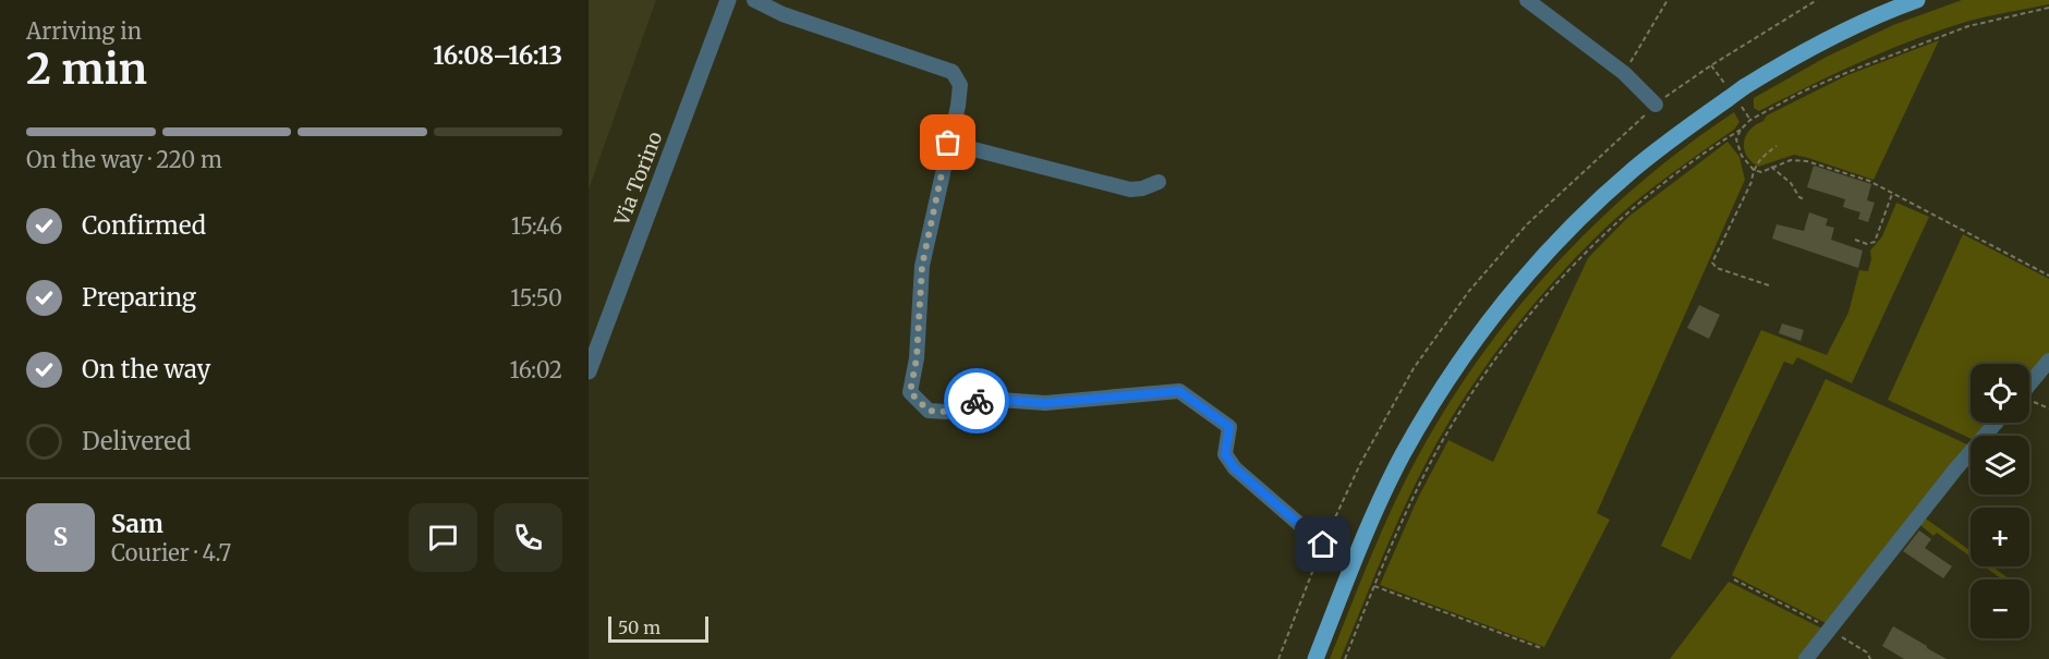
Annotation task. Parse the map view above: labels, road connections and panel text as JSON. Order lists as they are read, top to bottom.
{
  "streets": {
    "street": ["Via Torino"]
  },
  "scale_bar": "50 m",
  "page": {
    "heading": ["2 min", "Arriving in", "16:08–16:13"],
    "panel": ["Sam", "Courier · 4.7"],
    "bar": "On the way · 220 m",
    "list": [
      ["Confirmed", "15:46"],
      ["Preparing", "15:50"],
      ["On the way", "16:02"],
      "Delivered"
    ],
    "map_buttons": ["+", "−"],
    "round": "S",
    "scale": "50 m"
  }
}
